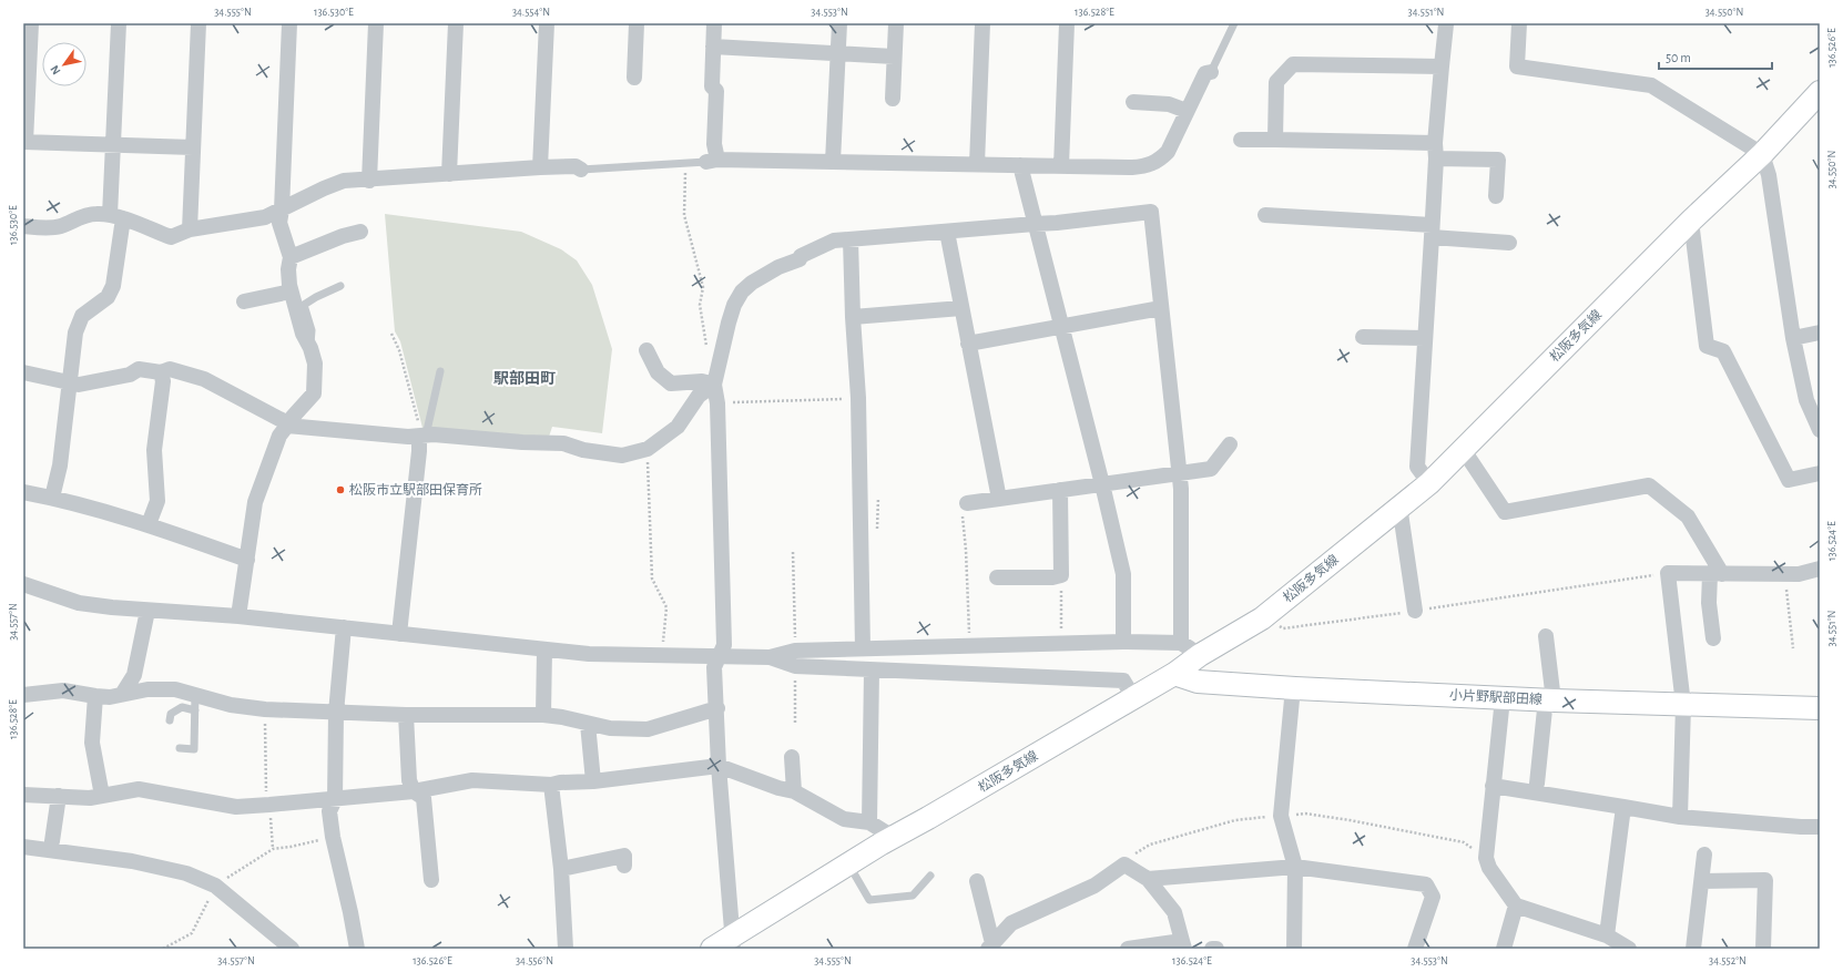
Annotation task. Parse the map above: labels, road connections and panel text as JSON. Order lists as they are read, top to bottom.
{
  "streets": {
    "main road": ["松阪多気線", "小片野駅部田線"]
  },
  "crossings": [
    ["松阪多気線", "小片野駅部田線"]
  ],
  "districts": ["駅部田町"],
  "places": ["松阪市立駅部田保育所"],
  "scale_bar": "50 m",
  "north": "bottom left",
  "coordinates": [
    "34.555°N",
    "136.530°E",
    "34.554°N",
    "34.553°N",
    "136.528°E",
    "34.551°N",
    "34.550°N",
    "136.526°E",
    "136.524°E",
    "34.557°N",
    "34.556°N",
    "34.552°N"
  ]
}
